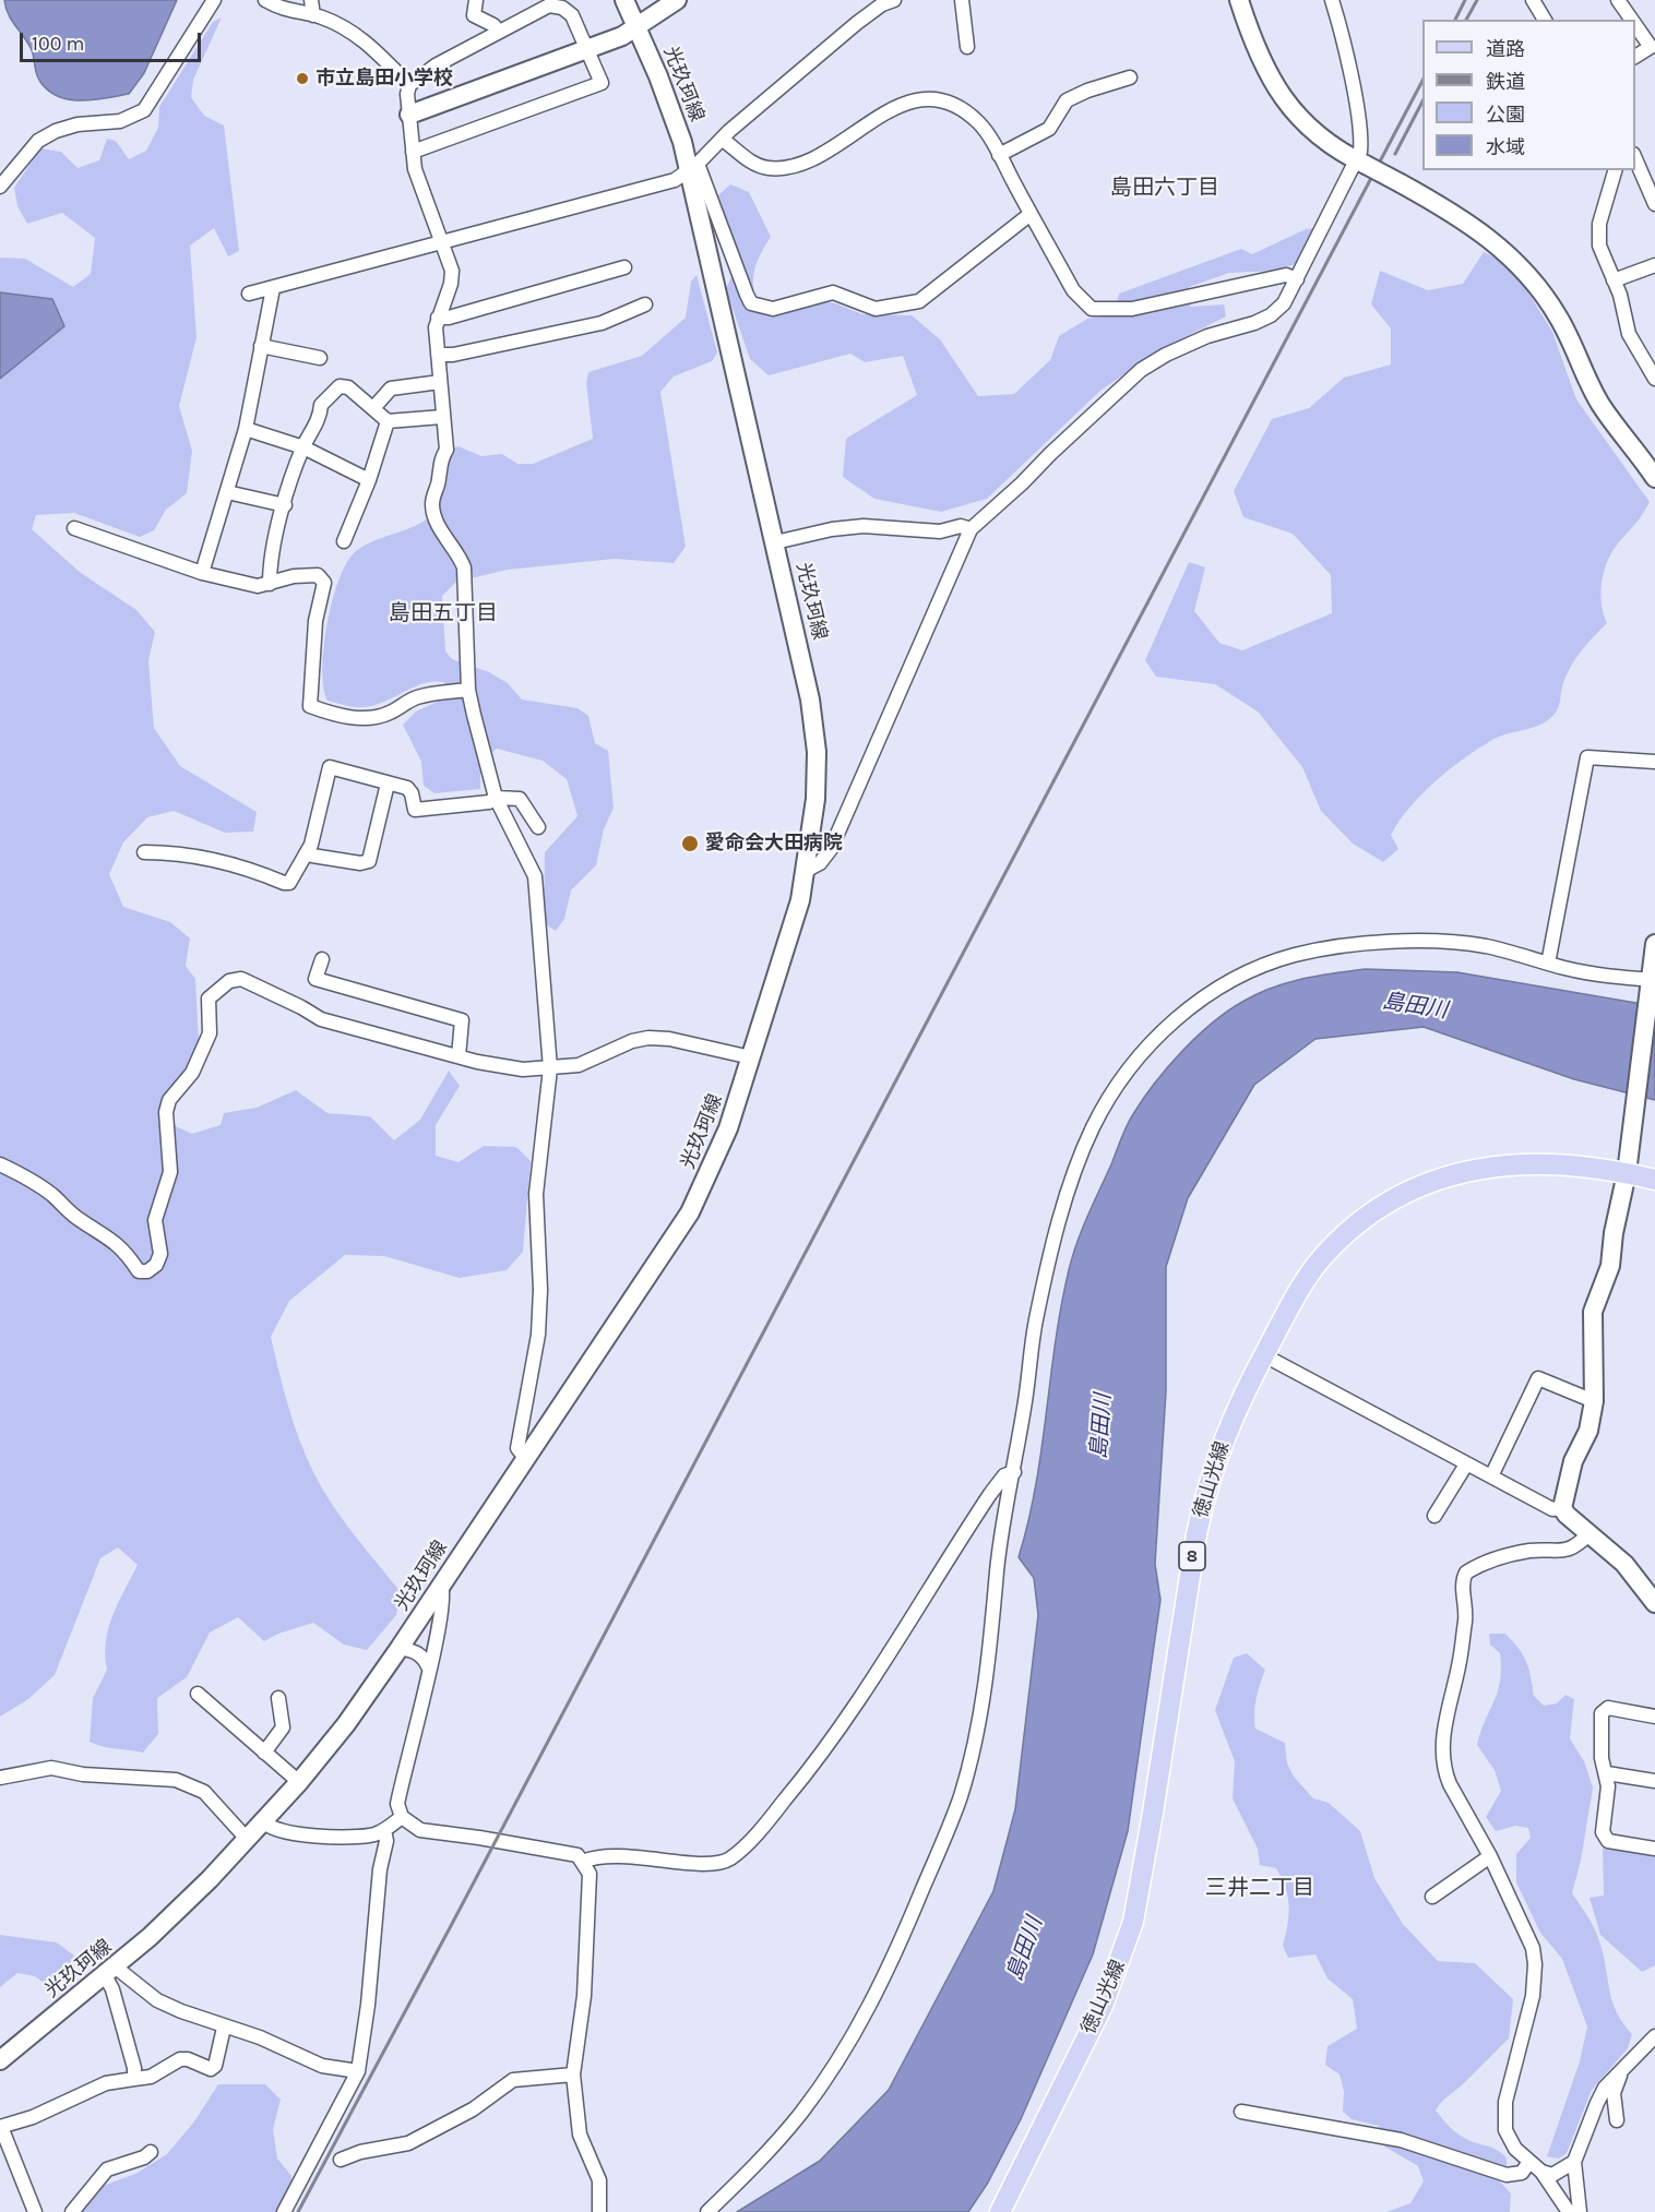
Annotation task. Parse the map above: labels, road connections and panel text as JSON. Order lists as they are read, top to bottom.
{
  "streets": {
    "main road": ["光玖珂線", "徳山光線", "8"]
  },
  "districts": ["島田六丁目", "島田五丁目", "三井二丁目"],
  "water": ["島田川"],
  "places": ["市立島田小学校", "愛命会大田病院"],
  "legend": [
    "道路",
    "鉄道",
    "公園",
    "水域"
  ],
  "scale_bar": "100 m"
}
